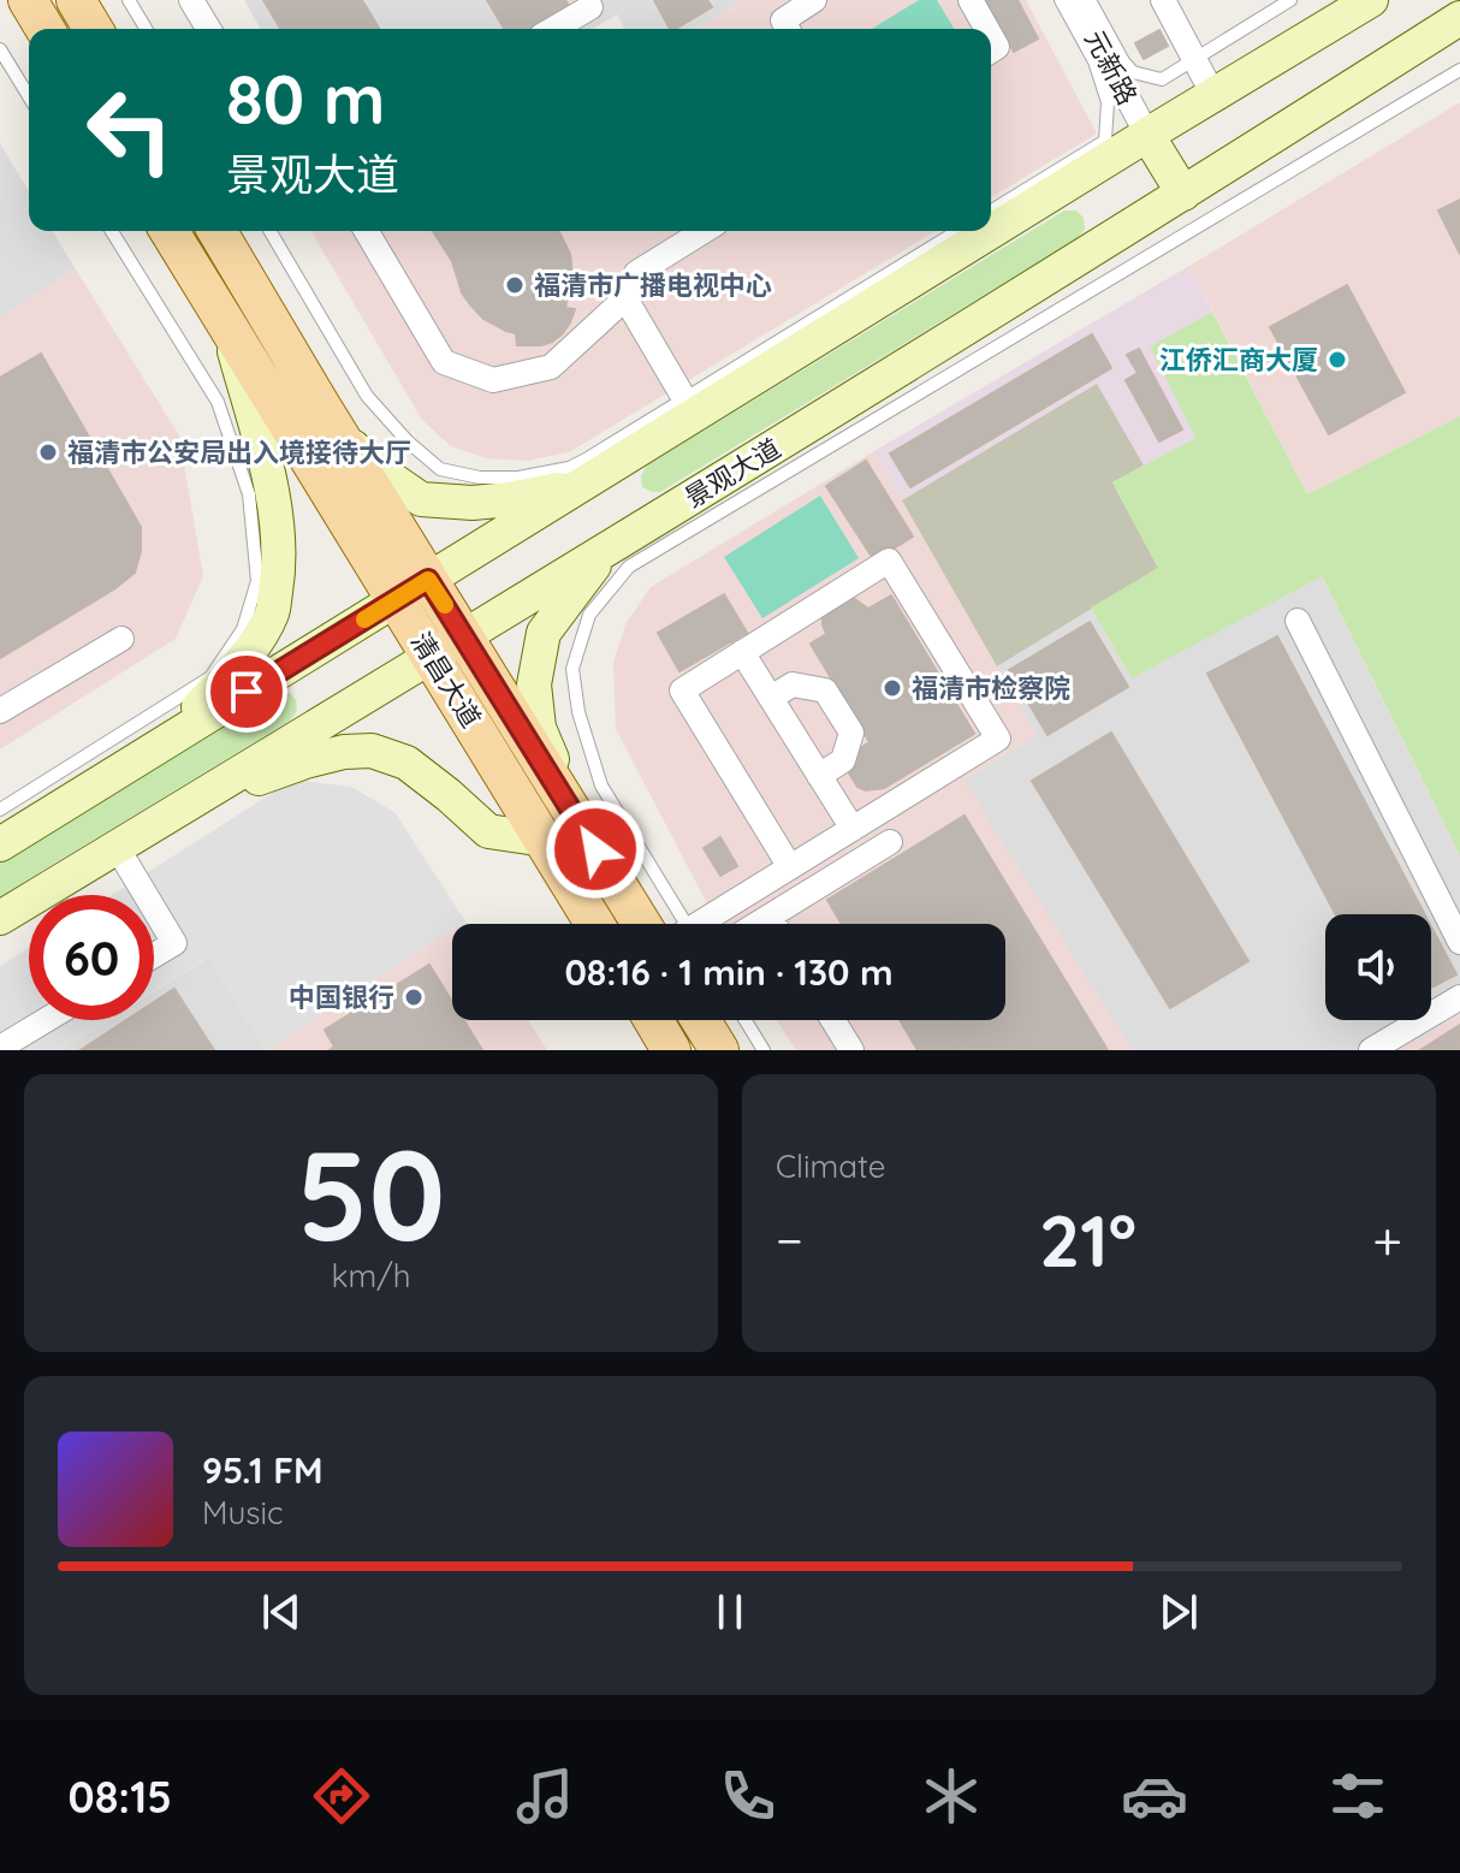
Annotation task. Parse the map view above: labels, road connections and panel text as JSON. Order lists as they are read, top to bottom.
{
  "streets": {
    "main road": ["清昌大道"],
    "street": ["元新路", "景观大道"]
  },
  "crossings": [
    ["景观大道", "清昌大道"]
  ],
  "places": [
    "福清市广播电视中心",
    "江侨汇商大厦",
    "福清市公安局出入境接待大厅",
    "福清市检察院",
    "中国银行"
  ],
  "page": {
    "turn": ["80 m", "景观大道"],
    "limit": "60",
    "trip": "08:16 · 1 min · 130 m",
    "tile": [
      ["50", "km/h"],
      "Climate"
    ],
    "heat": ["−", "21°", "+"],
    "song": ["95.1 FM", "Music"],
    "tabs": "08:15"
  }
}
